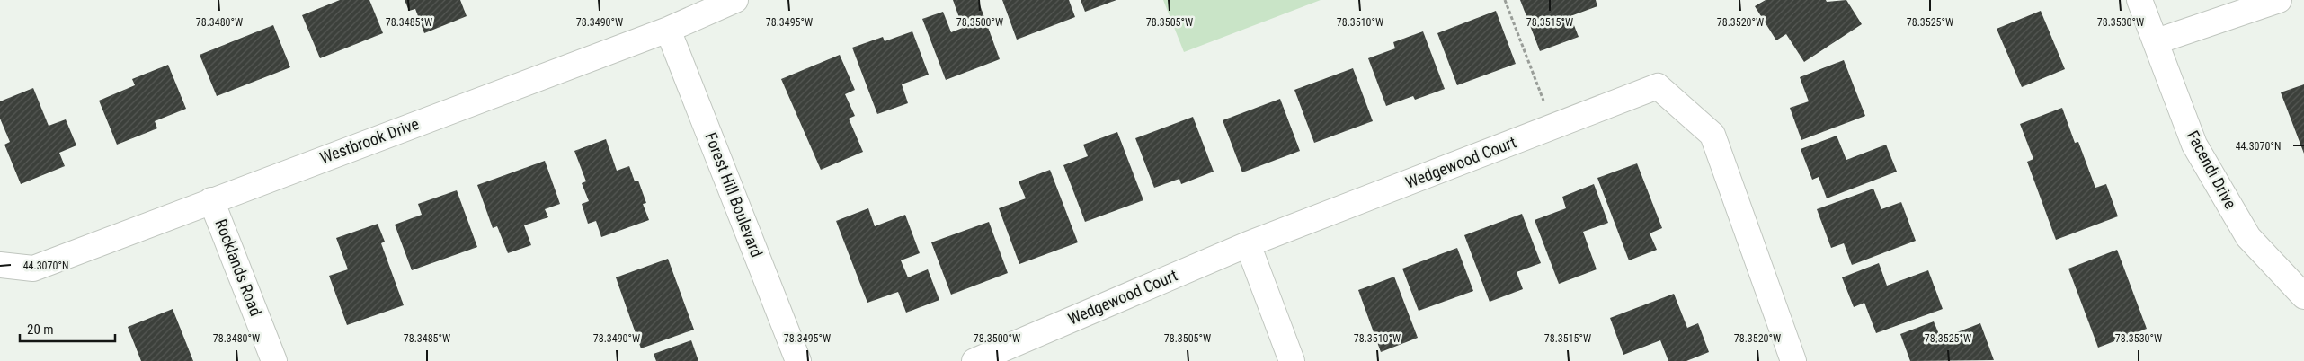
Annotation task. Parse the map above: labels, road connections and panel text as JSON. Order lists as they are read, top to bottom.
{
  "streets": {
    "street": [
      "Westbrook Drive",
      "Wedgewood Court",
      "Facendi Drive",
      "Forest Hill Boulevard",
      "Rocklands Road"
    ]
  },
  "crossings": [
    ["Westbrook Drive", "Forest Hill Boulevard"],
    ["Westbrook Drive", "Rocklands Road"]
  ],
  "scale_bar": "20 m",
  "coordinates": [
    "78.3480°W",
    "78.3485°W",
    "78.3490°W",
    "78.3495°W",
    "78.3500°W",
    "78.3505°W",
    "78.3510°W",
    "78.3515°W",
    "78.3520°W",
    "78.3525°W",
    "78.3530°W",
    "44.3070°N"
  ]
}
